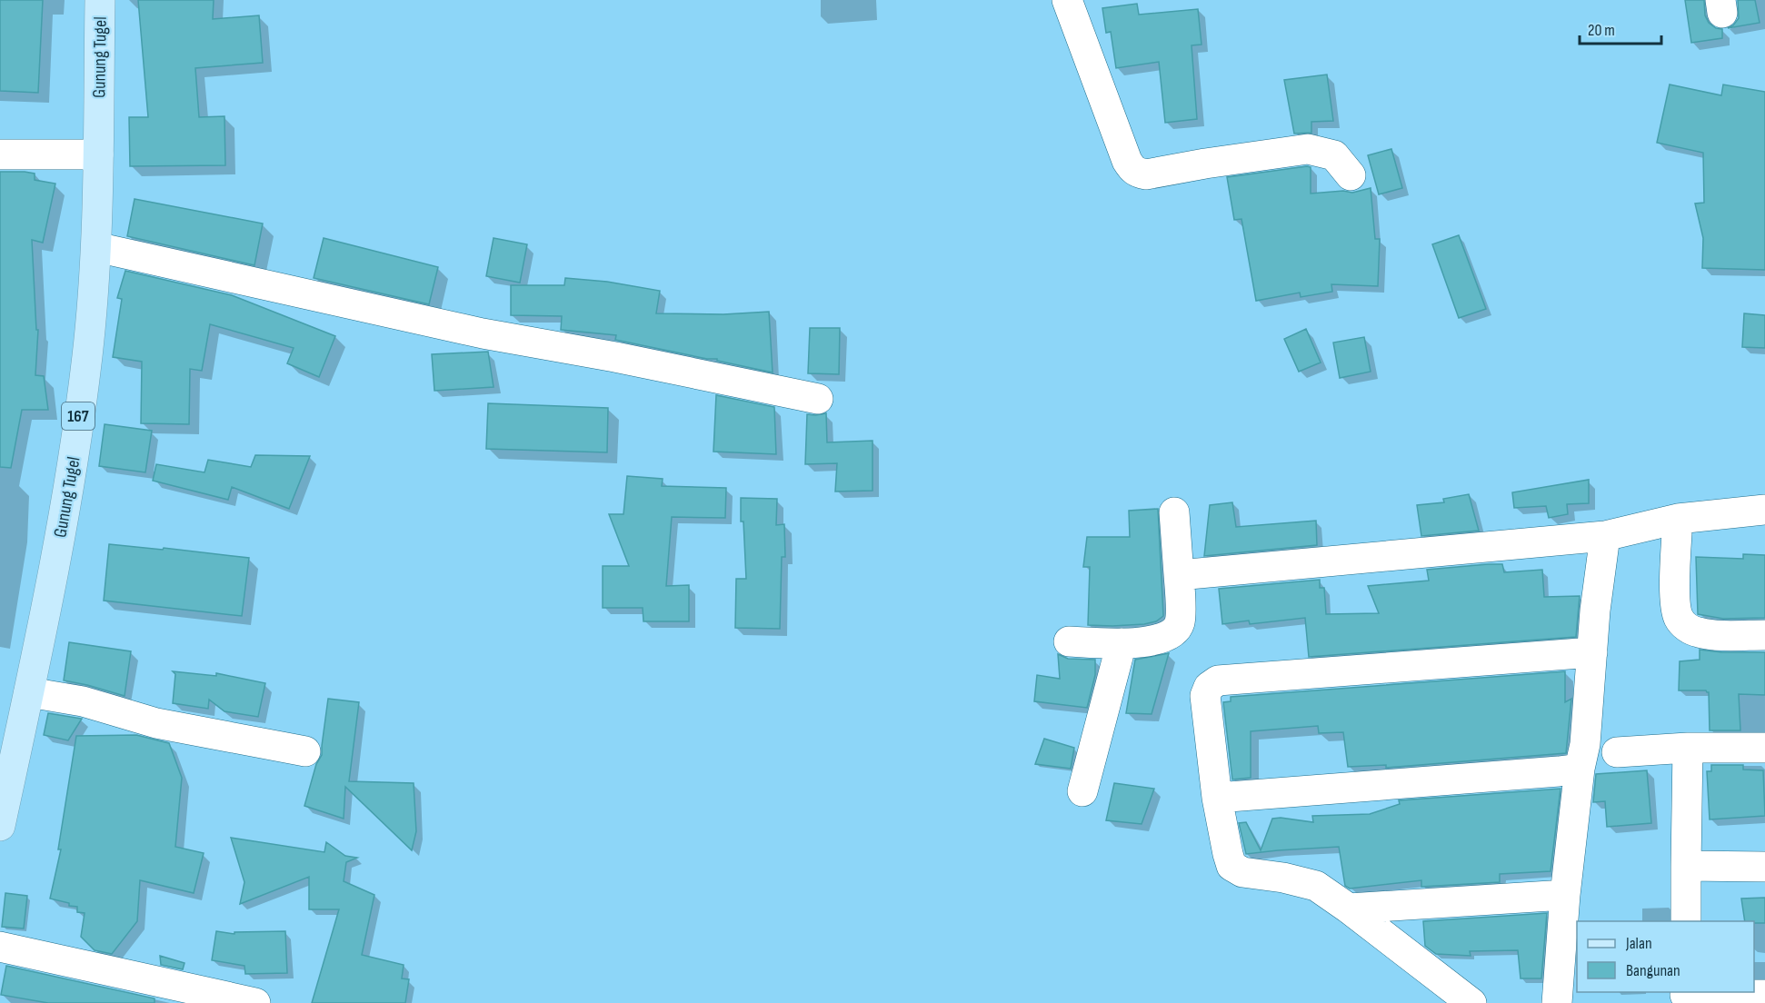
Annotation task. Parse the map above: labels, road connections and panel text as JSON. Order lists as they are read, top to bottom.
{
  "streets": {
    "main road": ["Gunung Tugel", "167"]
  },
  "legend": ["Jalan", "Bangunan"],
  "scale_bar": "20 m"
}
